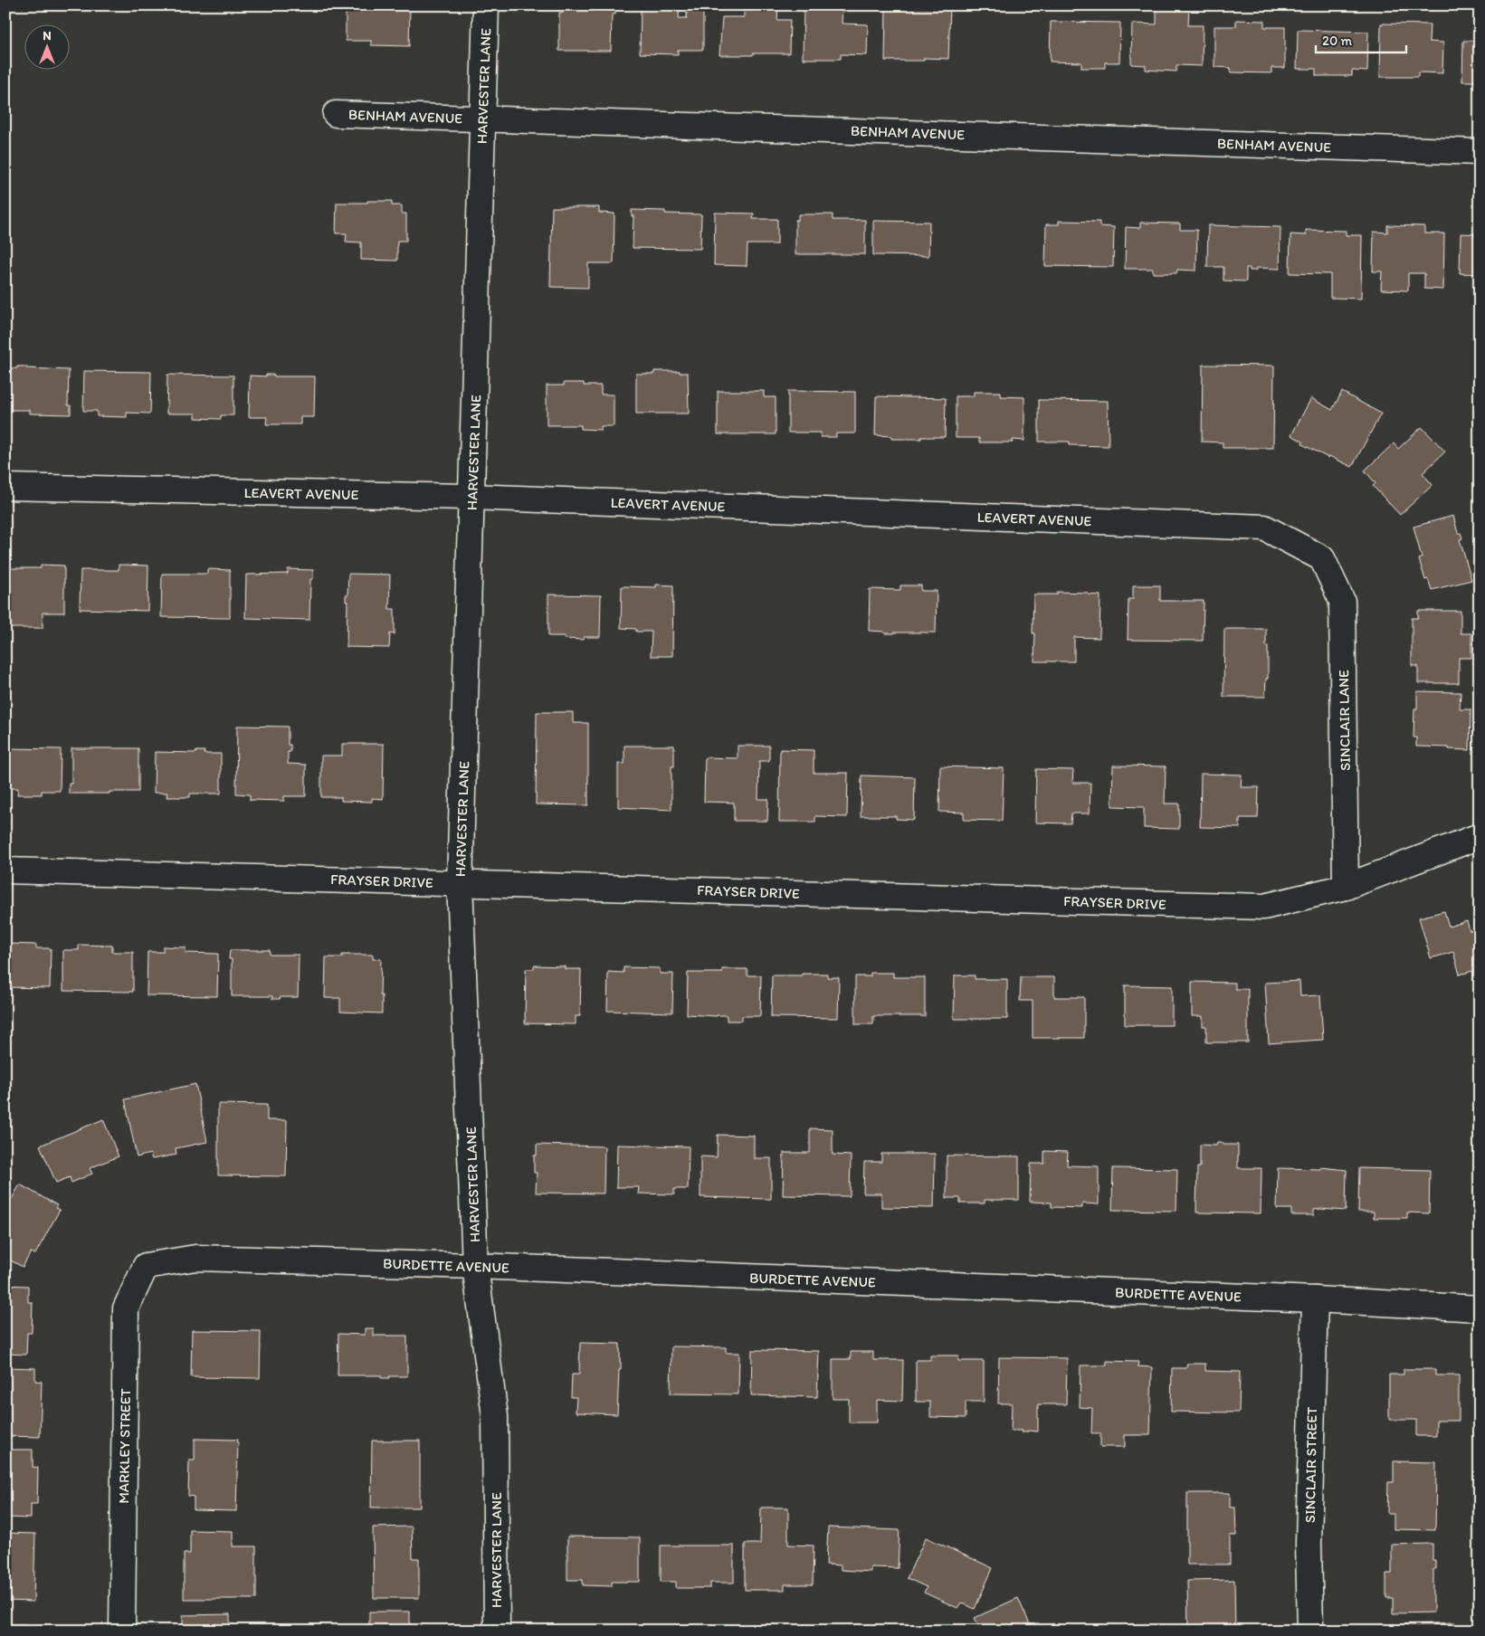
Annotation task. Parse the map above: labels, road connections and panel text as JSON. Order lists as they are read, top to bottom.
{
  "streets": {
    "street": [
      "HARVESTER LANE",
      "BENHAM AVENUE",
      "LEAVERT AVENUE",
      "SINCLAIR LANE",
      "FRAYSER DRIVE",
      "BURDETTE AVENUE",
      "MARKLEY STREET",
      "SINCLAIR STREET"
    ]
  },
  "crossings": [
    ["HARVESTER LANE", "BENHAM AVENUE"],
    ["HARVESTER LANE", "LEAVERT AVENUE"],
    ["HARVESTER LANE", "FRAYSER DRIVE"],
    ["HARVESTER LANE", "BURDETTE AVENUE"],
    ["LEAVERT AVENUE", "SINCLAIR LANE"],
    ["SINCLAIR LANE", "FRAYSER DRIVE"],
    ["BURDETTE AVENUE", "MARKLEY STREET"],
    ["BURDETTE AVENUE", "SINCLAIR STREET"]
  ],
  "scale_bar": "20 m",
  "north": "top"
}
